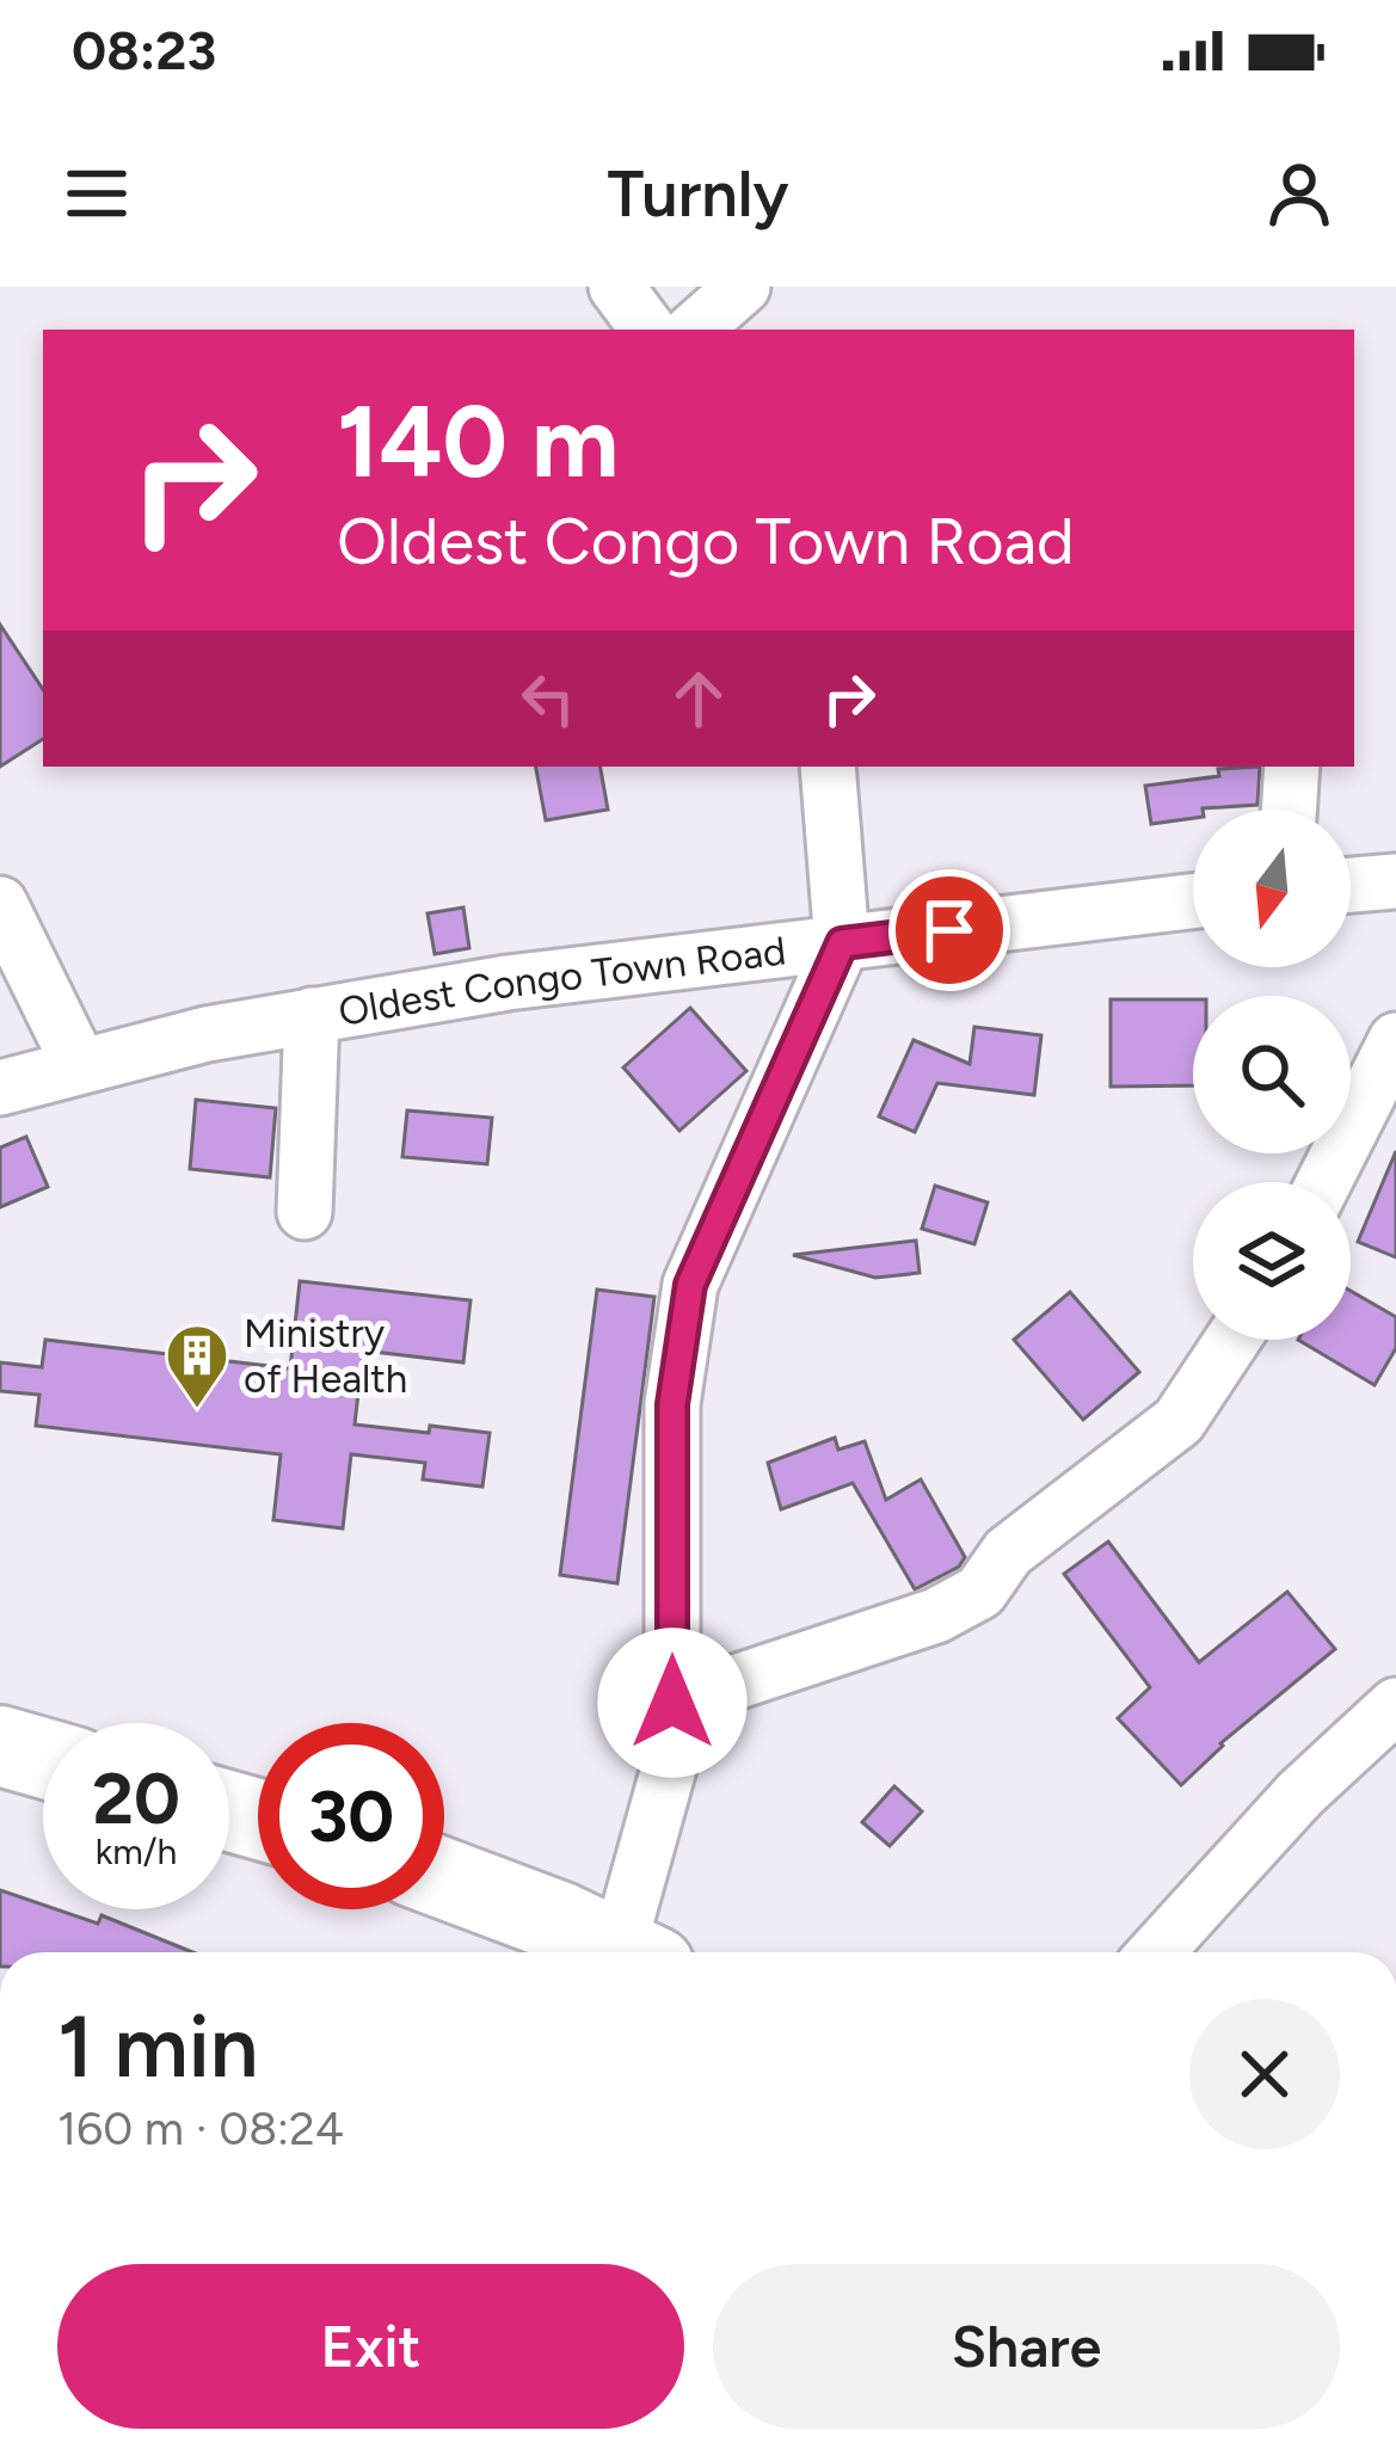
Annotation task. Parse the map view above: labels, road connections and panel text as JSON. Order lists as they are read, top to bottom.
{
  "streets": {
    "street": ["Oldest Congo Town Road"]
  },
  "places": {
    "building": ["Ministry of Health"]
  },
  "north": "bottom",
  "page": {
    "status": "08:23",
    "header": "Turnly",
    "turn": ["140 m", "Oldest Congo Town Road"],
    "speed": "20 km/h",
    "limit": "30",
    "heading": ["1 min", "160 m · 08:24"],
    "buttons": ["Exit", "Share"]
  }
}
